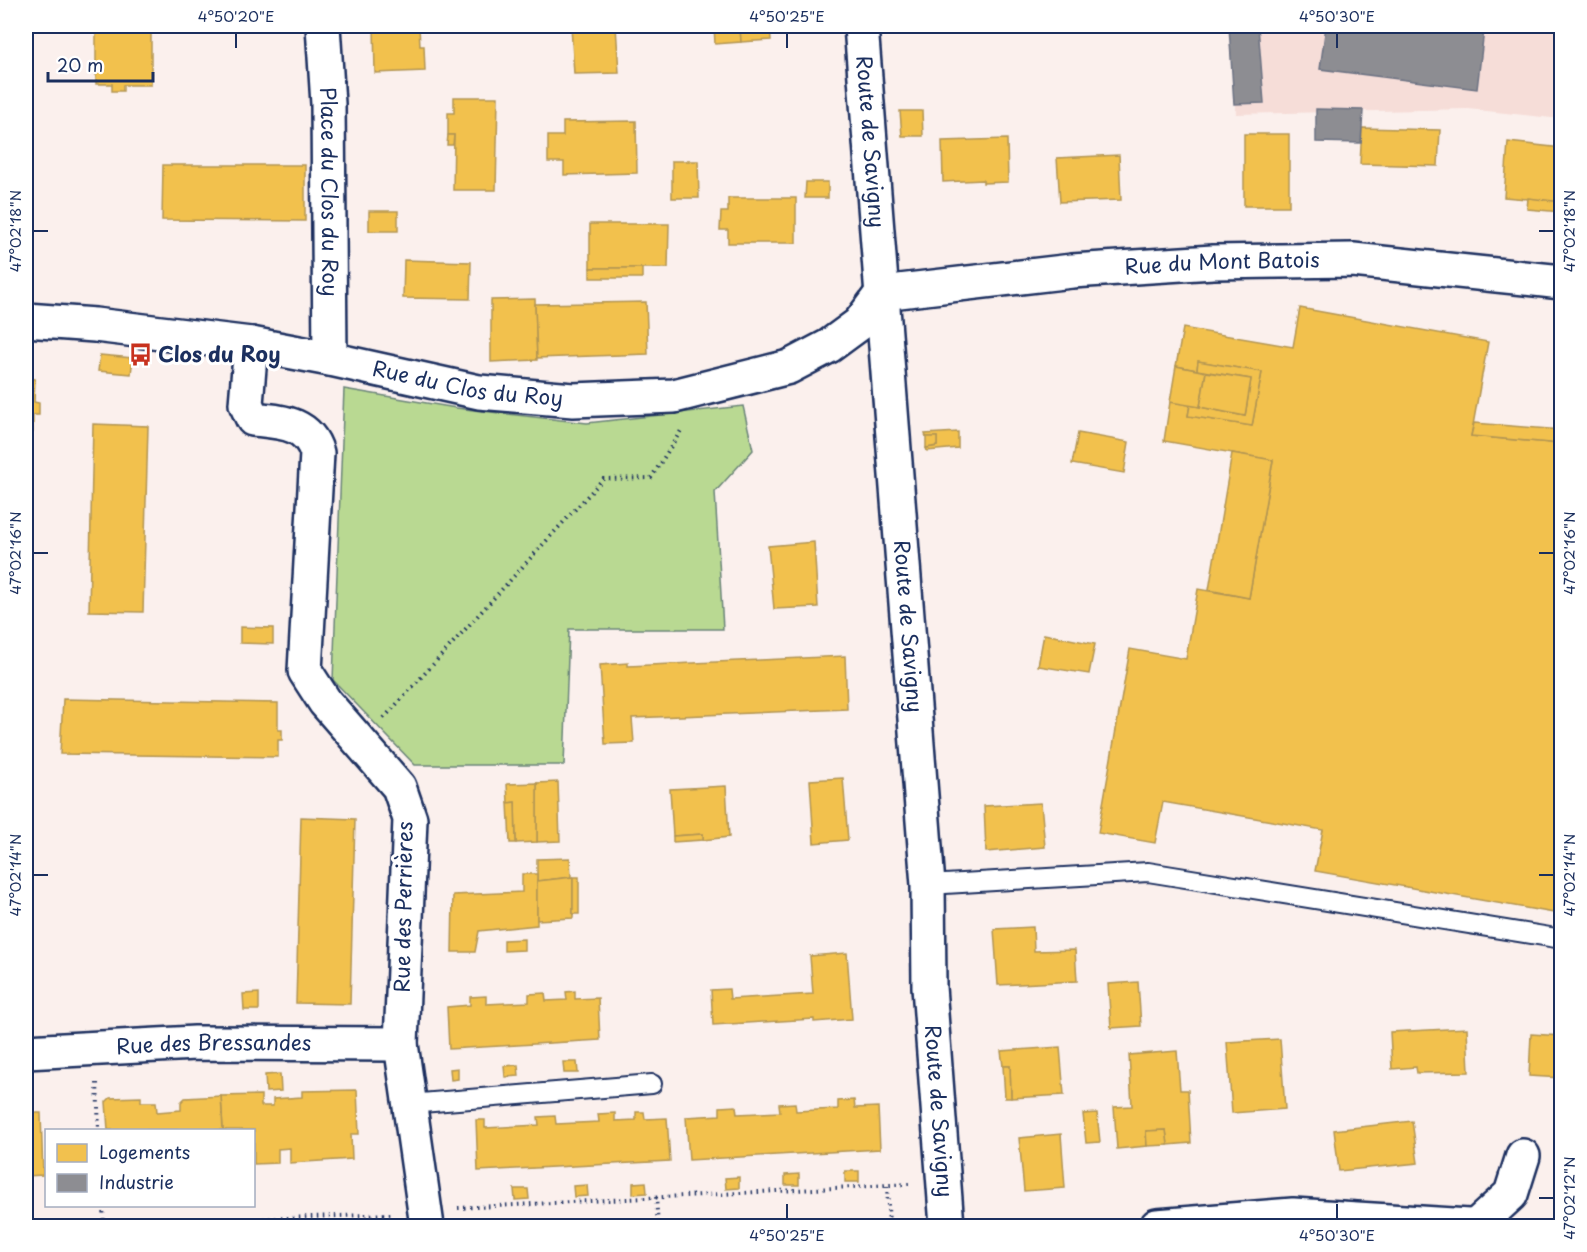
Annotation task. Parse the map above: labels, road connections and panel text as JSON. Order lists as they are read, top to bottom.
{
  "streets": {
    "street": [
      "Route de Savigny",
      "Place du Clos du Roy",
      "Rue du Mont Batois",
      "Rue du Clos du Roy",
      "Rue des Perrières",
      "Rue des Bressandes"
    ]
  },
  "crossings": [
    ["Route de Savigny", "Rue du Mont Batois"],
    ["Route de Savigny", "Rue du Clos du Roy"],
    ["Place du Clos du Roy", "Rue du Clos du Roy"],
    ["Rue du Mont Batois", "Rue du Clos du Roy"],
    ["Rue du Clos du Roy", "Rue des Perrières"],
    ["Rue des Perrières", "Rue des Bressandes"]
  ],
  "places": {
    "bus stop": ["Clos du Roy"]
  },
  "legend": ["Logements", "Industrie"],
  "scale_bar": "20 m",
  "coordinates": [
    "4°50'20\"E",
    "4°50'25\"E",
    "4°50'30\"E",
    "47°02'18\"N",
    "47°02'16\"N",
    "47°02'14\"N",
    "47°02'12\"N"
  ]
}
